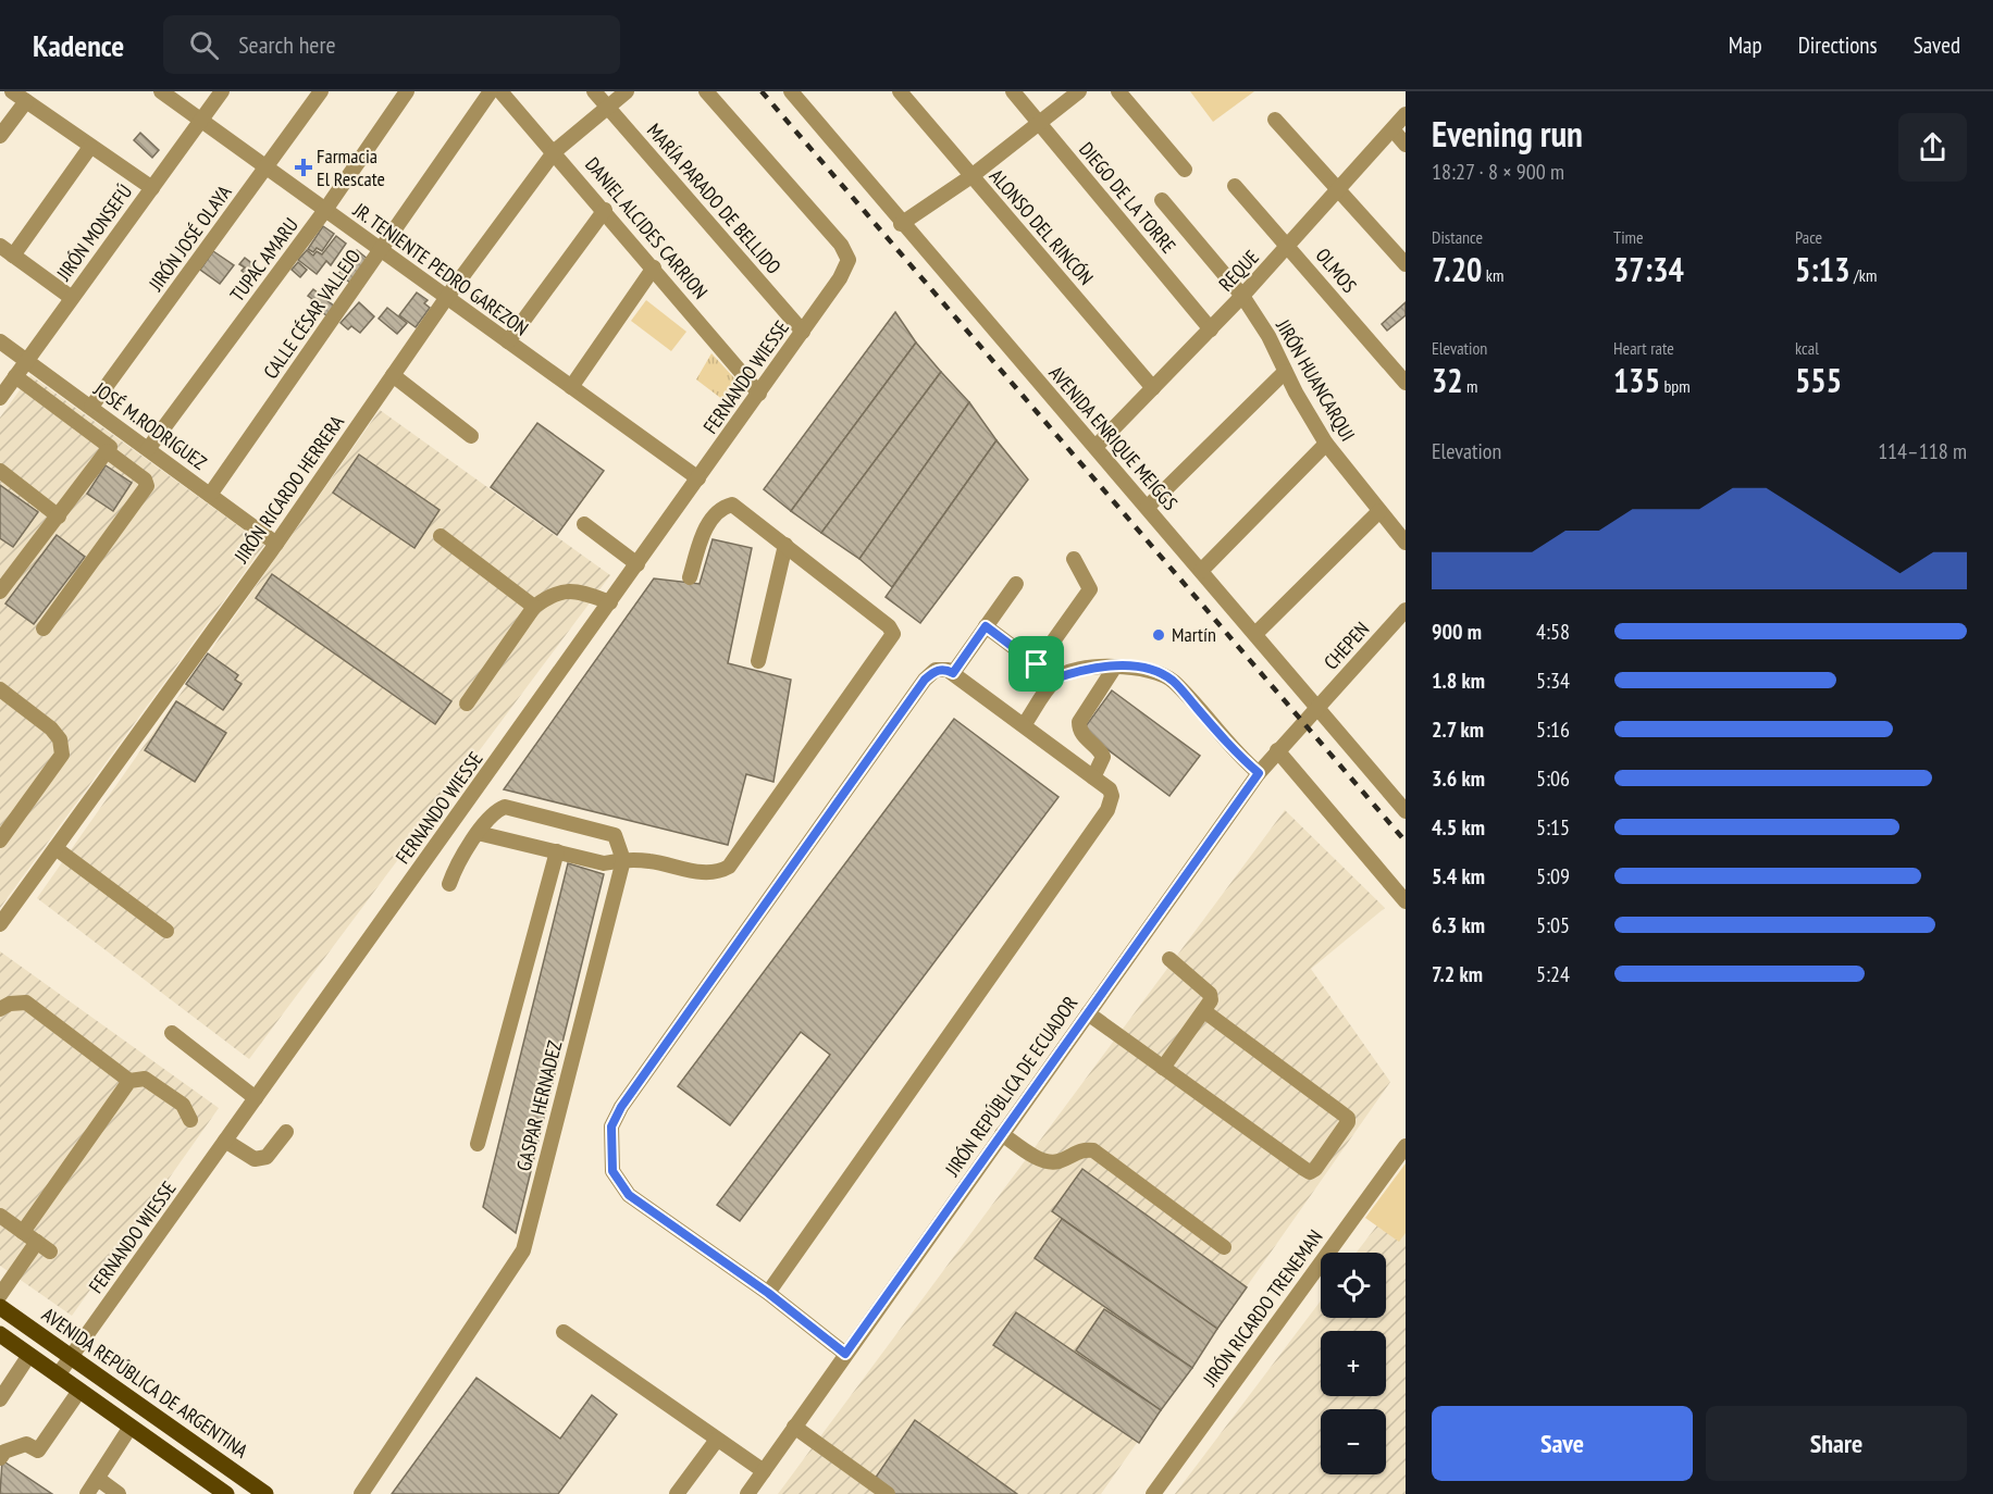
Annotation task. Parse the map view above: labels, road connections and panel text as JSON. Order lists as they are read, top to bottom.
{
  "streets": {
    "main road": ["AVENIDA REPÚBLICA DE ARGENTINA"],
    "street": [
      "DIEGO DE LA TORRE",
      "MARÍA PARADO DE BELLIDO",
      "ALONSO DEL RINCÓN",
      "DANIEL ALCIDES CARRION",
      "JIRÓN MONSEFÚ",
      "JIRÓN JOSÉ OLAYA",
      "TUPAC AMARU",
      "JR. TENIENTE PEDRO GAREZON",
      "REQUE",
      "OLMOS",
      "CALLE CÉSAR VALLEJO",
      "FERNANDO WIESSE",
      "JIRÓN HUANCARQUI",
      "JOSÉ M.RODRIGUEZ",
      "AVENIDA ENRIQUE MEIGGS",
      "JIRÓN RICARDO HERRERA",
      "CHEPEN",
      "JIRÓN REPÚBLICA DE ECUADOR",
      "GASPAR HERNADEZ",
      "JIRÓN RICARDO TRENEMAN"
    ]
  },
  "crossings": [
    ["DIEGO DE LA TORRE", "REQUE"],
    ["MARÍA PARADO DE BELLIDO", "FERNANDO WIESSE"],
    ["MARÍA PARADO DE BELLIDO", "JIRÓN RICARDO HERRERA"],
    ["ALONSO DEL RINCÓN", "REQUE"],
    ["DANIEL ALCIDES CARRION", "FERNANDO WIESSE"],
    ["DANIEL ALCIDES CARRION", "JIRÓN RICARDO HERRERA"],
    ["JIRÓN MONSEFÚ", "JR. TENIENTE PEDRO GAREZON"],
    ["JIRÓN MONSEFÚ", "JOSÉ M.RODRIGUEZ"],
    ["JIRÓN JOSÉ OLAYA", "JR. TENIENTE PEDRO GAREZON"],
    ["JIRÓN JOSÉ OLAYA", "JOSÉ M.RODRIGUEZ"],
    ["TUPAC AMARU", "JR. TENIENTE PEDRO GAREZON"],
    ["TUPAC AMARU", "JOSÉ M.RODRIGUEZ"],
    ["JR. TENIENTE PEDRO GAREZON", "CALLE CÉSAR VALLEJO"],
    ["JR. TENIENTE PEDRO GAREZON", "FERNANDO WIESSE"],
    ["JR. TENIENTE PEDRO GAREZON", "JIRÓN RICARDO HERRERA"],
    ["REQUE", "OLMOS"],
    ["REQUE", "JIRÓN HUANCARQUI"],
    ["REQUE", "AVENIDA ENRIQUE MEIGGS"],
    ["CALLE CÉSAR VALLEJO", "JOSÉ M.RODRIGUEZ"],
    ["FERNANDO WIESSE", "AVENIDA REPÚBLICA DE ARGENTINA"],
    ["JOSÉ M.RODRIGUEZ", "JIRÓN RICARDO HERRERA"],
    ["AVENIDA ENRIQUE MEIGGS", "CHEPEN"],
    ["AVENIDA ENRIQUE MEIGGS", "JIRÓN REPÚBLICA DE ECUADOR"],
    ["CHEPEN", "JIRÓN REPÚBLICA DE ECUADOR"]
  ],
  "places": {
    "health": ["Farmacia El Rescate"],
    "other": ["Martín"]
  },
  "page": {
    "header": "Kadence",
    "search": "Search here",
    "nav": ["Map", "Directions", "Saved"],
    "heading": ["Evening run", "18:27 · 8 × 900 m"],
    "stats": [
      ["Distance", "7.20 km"],
      ["Time", "37:34"],
      ["Pace", "5:13 /km"],
      ["Elevation", "32 m"],
      ["Heart rate", "135 bpm"],
      ["kcal", "555"]
    ],
    "chart": ["Elevation", "114–118 m"],
    "list": [
      {
        "name": "900 m",
        "note": "4:58"
      },
      {
        "name": "1.8 km",
        "note": "5:34"
      },
      {
        "name": "2.7 km",
        "note": "5:16"
      },
      {
        "name": "3.6 km",
        "note": "5:06"
      },
      {
        "name": "4.5 km",
        "note": "5:15"
      },
      {
        "name": "5.4 km",
        "note": "5:09"
      },
      {
        "name": "6.3 km",
        "note": "5:05"
      },
      {
        "name": "7.2 km",
        "note": "5:24"
      }
    ],
    "map_buttons": ["+", "−"],
    "buttons": ["Save", "Share"]
  }
}
